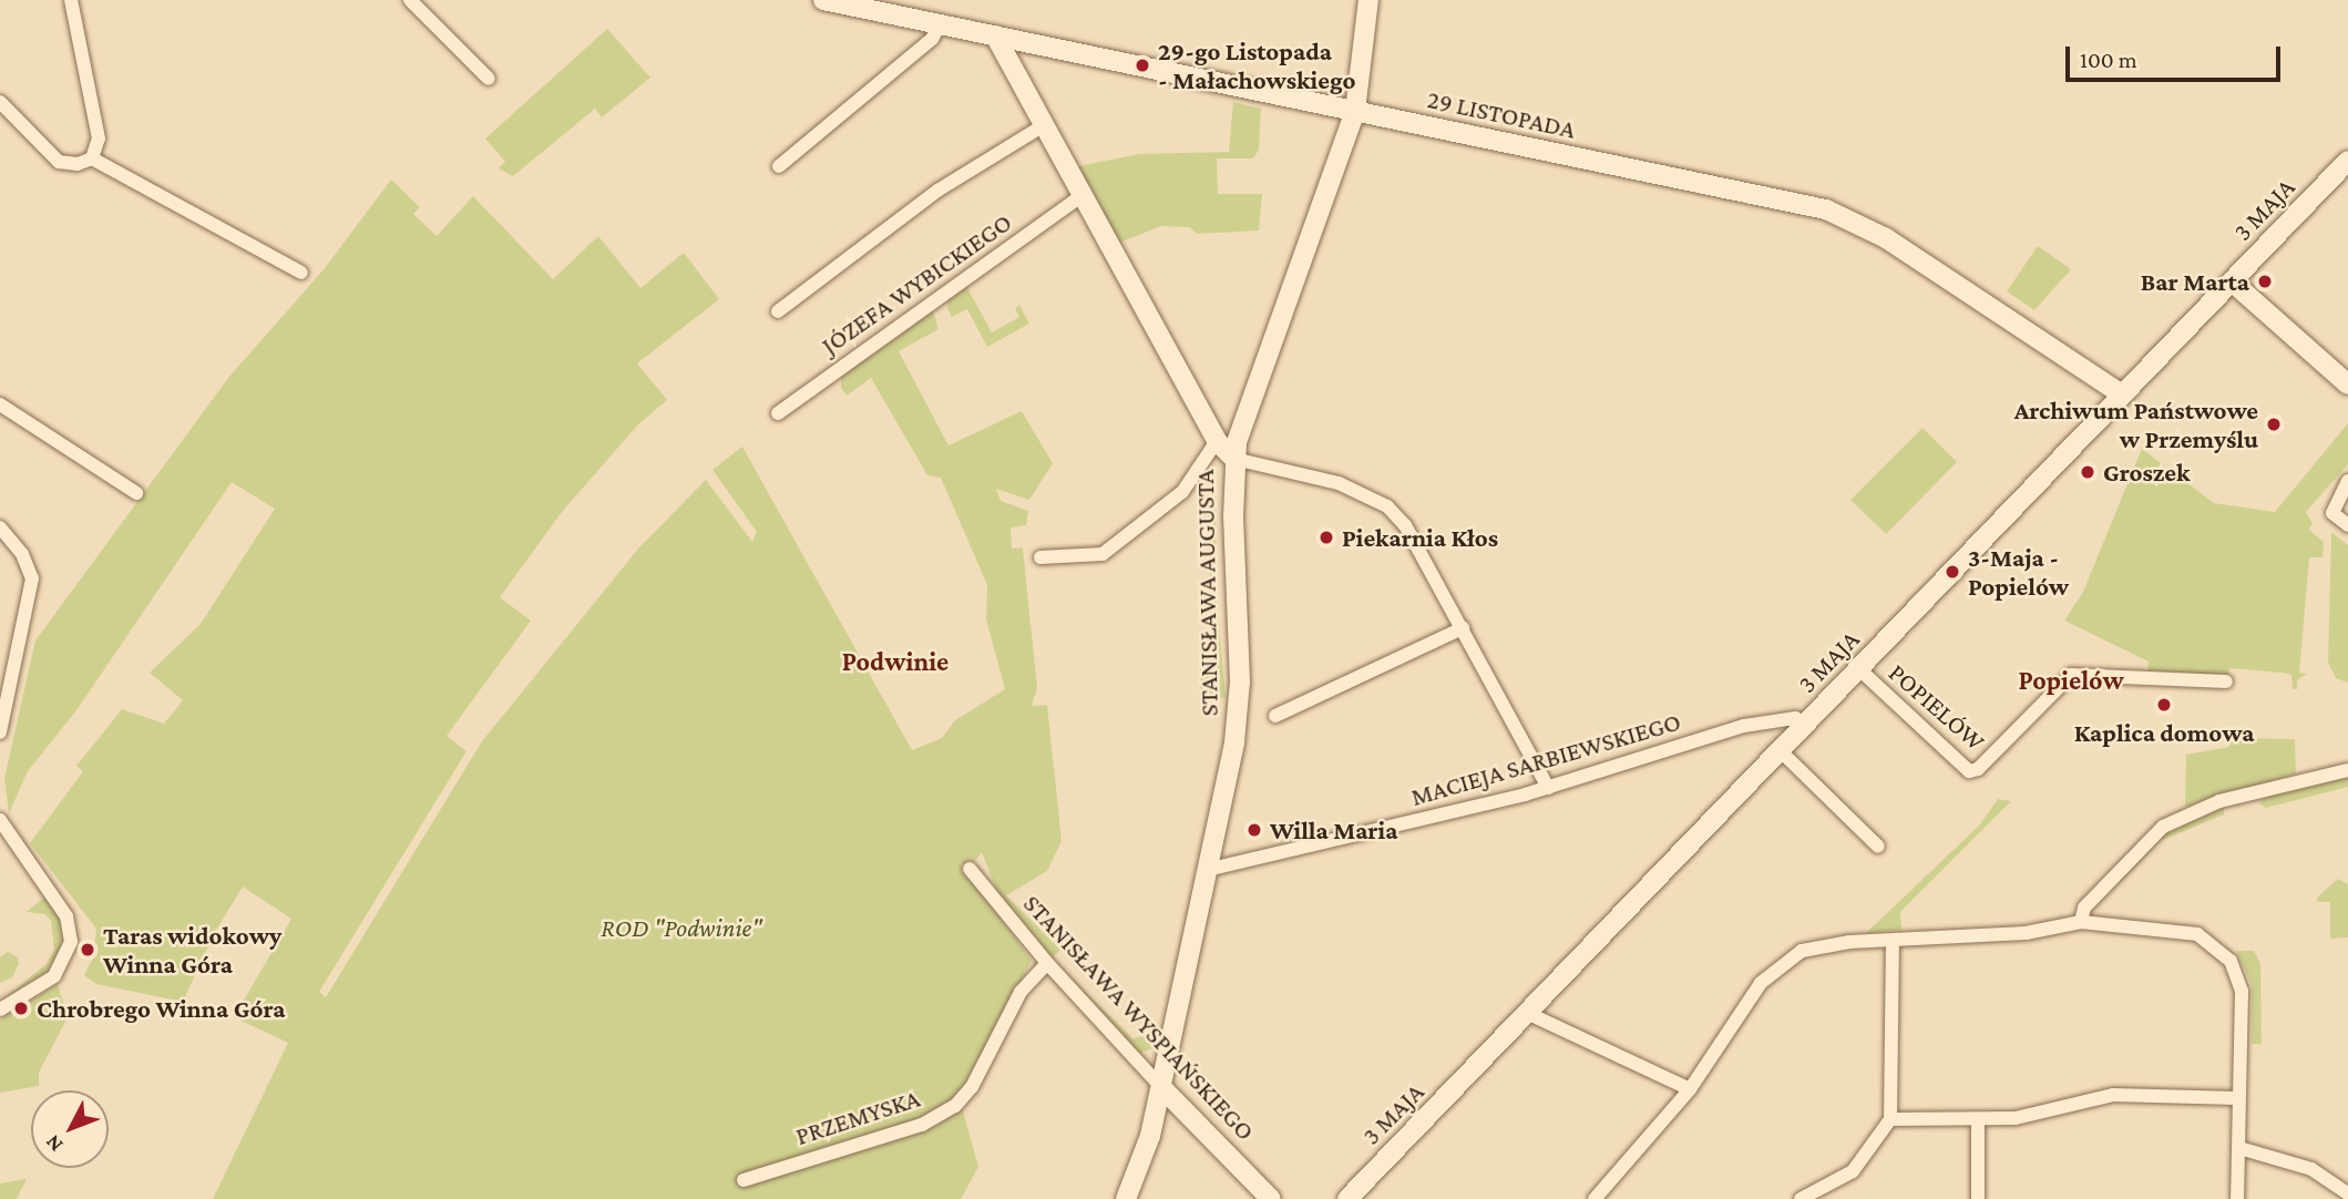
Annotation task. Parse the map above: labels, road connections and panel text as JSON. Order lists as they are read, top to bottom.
{
  "streets": {
    "main road": [
      "29 LISTOPADA",
      "3 MAJA",
      "STANISŁAWA AUGUSTA",
      "STANISŁAWA WYSPIAŃSKIEGO"
    ],
    "street": [
      "JÓZEFA WYBICKIEGO",
      "POPIELÓW",
      "MACIEJA SARBIEWSKIEGO",
      "PRZEMYSKA"
    ]
  },
  "crossings": [
    ["29 LISTOPADA", "3 MAJA"],
    ["29 LISTOPADA", "STANISŁAWA AUGUSTA"],
    ["3 MAJA", "POPIELÓW"],
    ["3 MAJA", "MACIEJA SARBIEWSKIEGO"],
    ["JÓZEFA WYBICKIEGO", "STANISŁAWA AUGUSTA"],
    ["STANISŁAWA AUGUSTA", "MACIEJA SARBIEWSKIEGO"],
    ["STANISŁAWA AUGUSTA", "STANISŁAWA WYSPIAŃSKIEGO"],
    ["STANISŁAWA WYSPIAŃSKIEGO", "PRZEMYSKA"]
  ],
  "districts": ["Podwinie", "Popielów"],
  "parks": ["ROD \"Podwinie\""],
  "places": [
    "29-go Listopada - Małachowskiego",
    "Bar Marta",
    "Archiwum Państwowe w Przemyślu",
    "Groszek",
    "Piekarnia Kłos",
    "3-Maja - Popielów",
    "Kaplica domowa",
    "Willa Maria",
    "Taras widokowy Winna Góra",
    "Chrobrego Winna Góra"
  ],
  "scale_bar": "100 m",
  "north": "bottom left"
}
